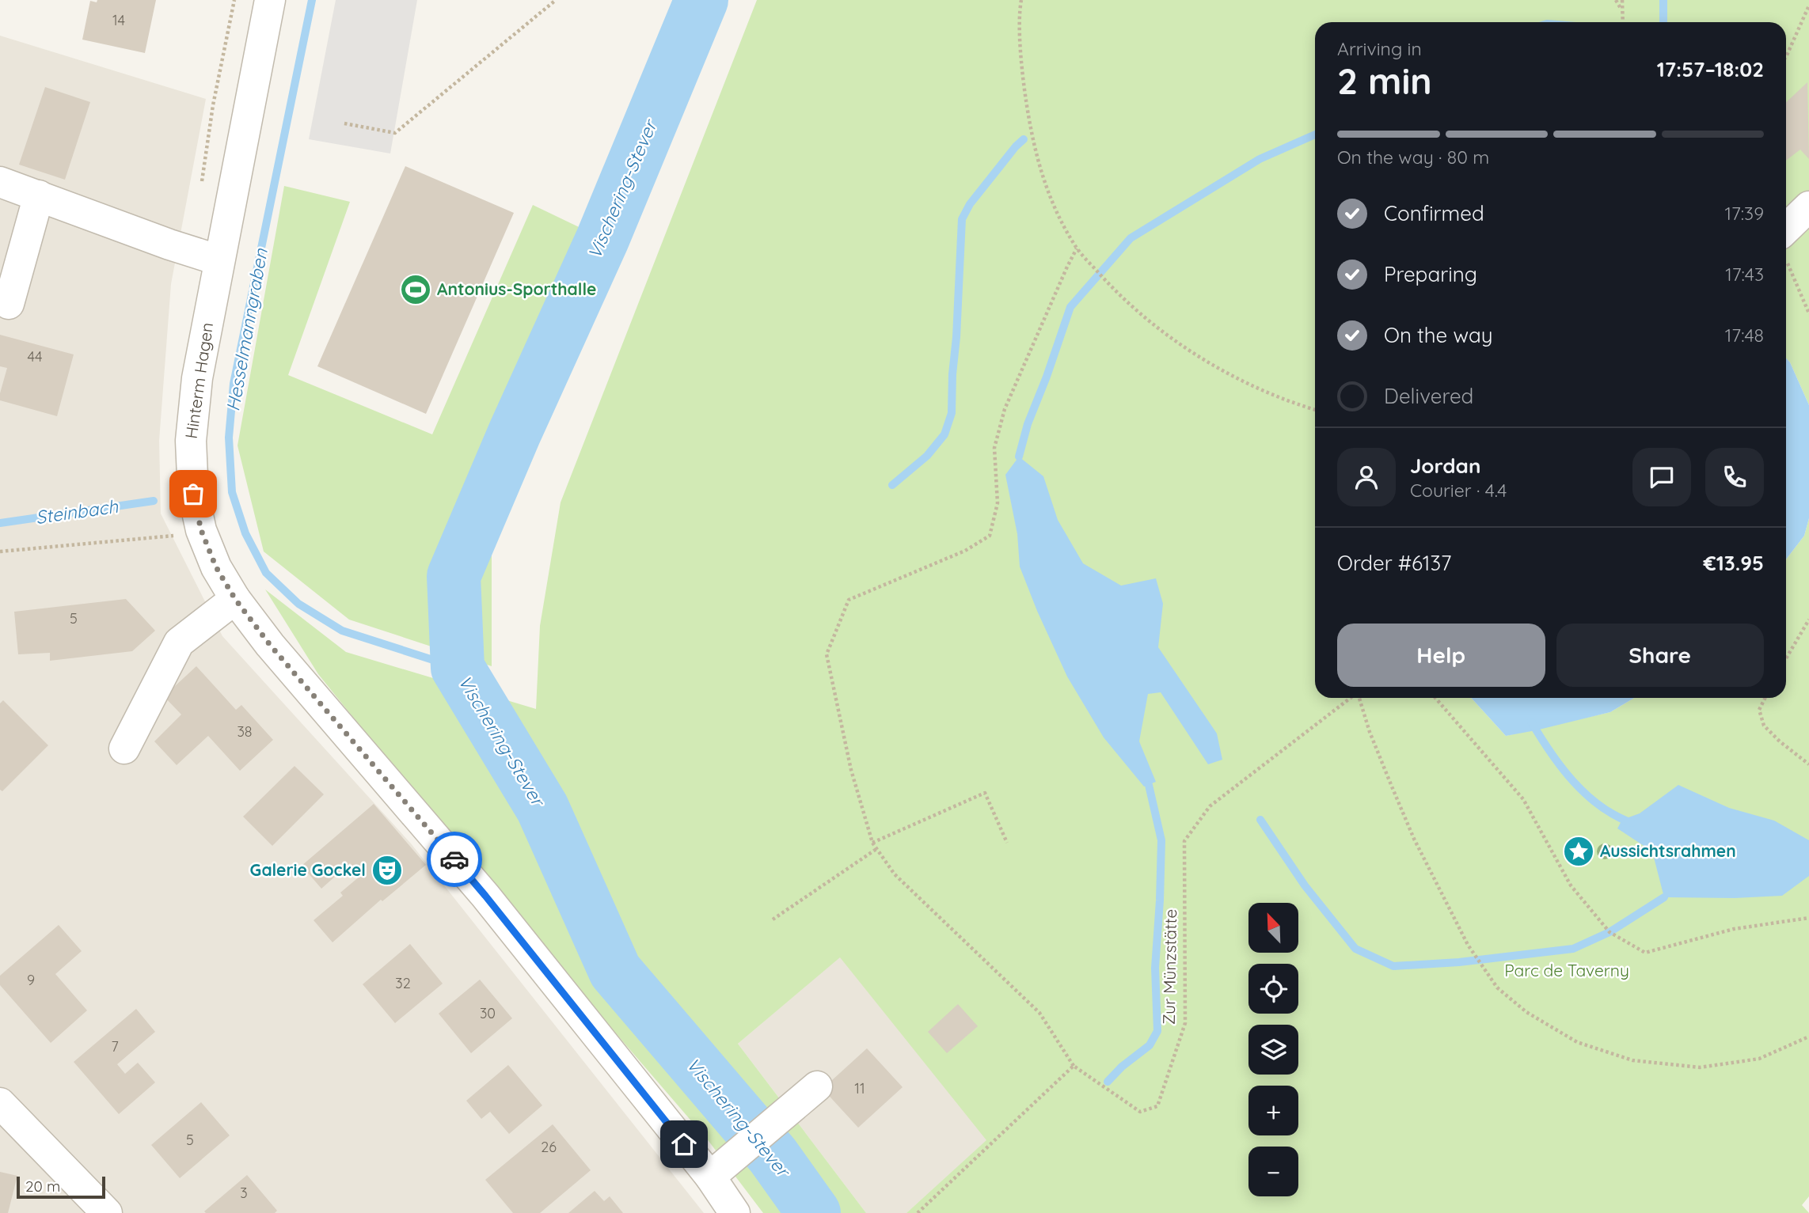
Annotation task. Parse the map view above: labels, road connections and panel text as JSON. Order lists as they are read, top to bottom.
{
  "streets": {
    "street": ["Hinterm Hagen"],
    "path": ["Zur Münzstätte"]
  },
  "water": ["Vischering-Stever", "Hesselmanngraben", "Steinbach"],
  "parks": ["Parc de Taverny"],
  "places": {
    "sports": ["Antonius-Sporthalle"],
    "place": ["Aussichtsrahmen"],
    "theatre": ["Galerie Gockel"]
  },
  "house_numbers": [
    "14",
    "44",
    "5",
    "38",
    "9",
    "32",
    "30",
    "7",
    "11",
    "5",
    "26",
    "3"
  ],
  "scale_bar": "20 m",
  "north": "top left",
  "page": {
    "heading": ["2 min", "Arriving in", "17:57–18:02"],
    "panel": [
      "Jordan",
      "Courier · 4.4",
      "Order #6137",
      "€13.95"
    ],
    "bar": "On the way · 80 m",
    "list": [
      ["Confirmed", "17:39"],
      ["Preparing", "17:43"],
      ["On the way", "17:48"],
      "Delivered"
    ],
    "buttons": ["Help", "Share"],
    "map_buttons": ["+", "−"],
    "scale": "20 m"
  }
}
